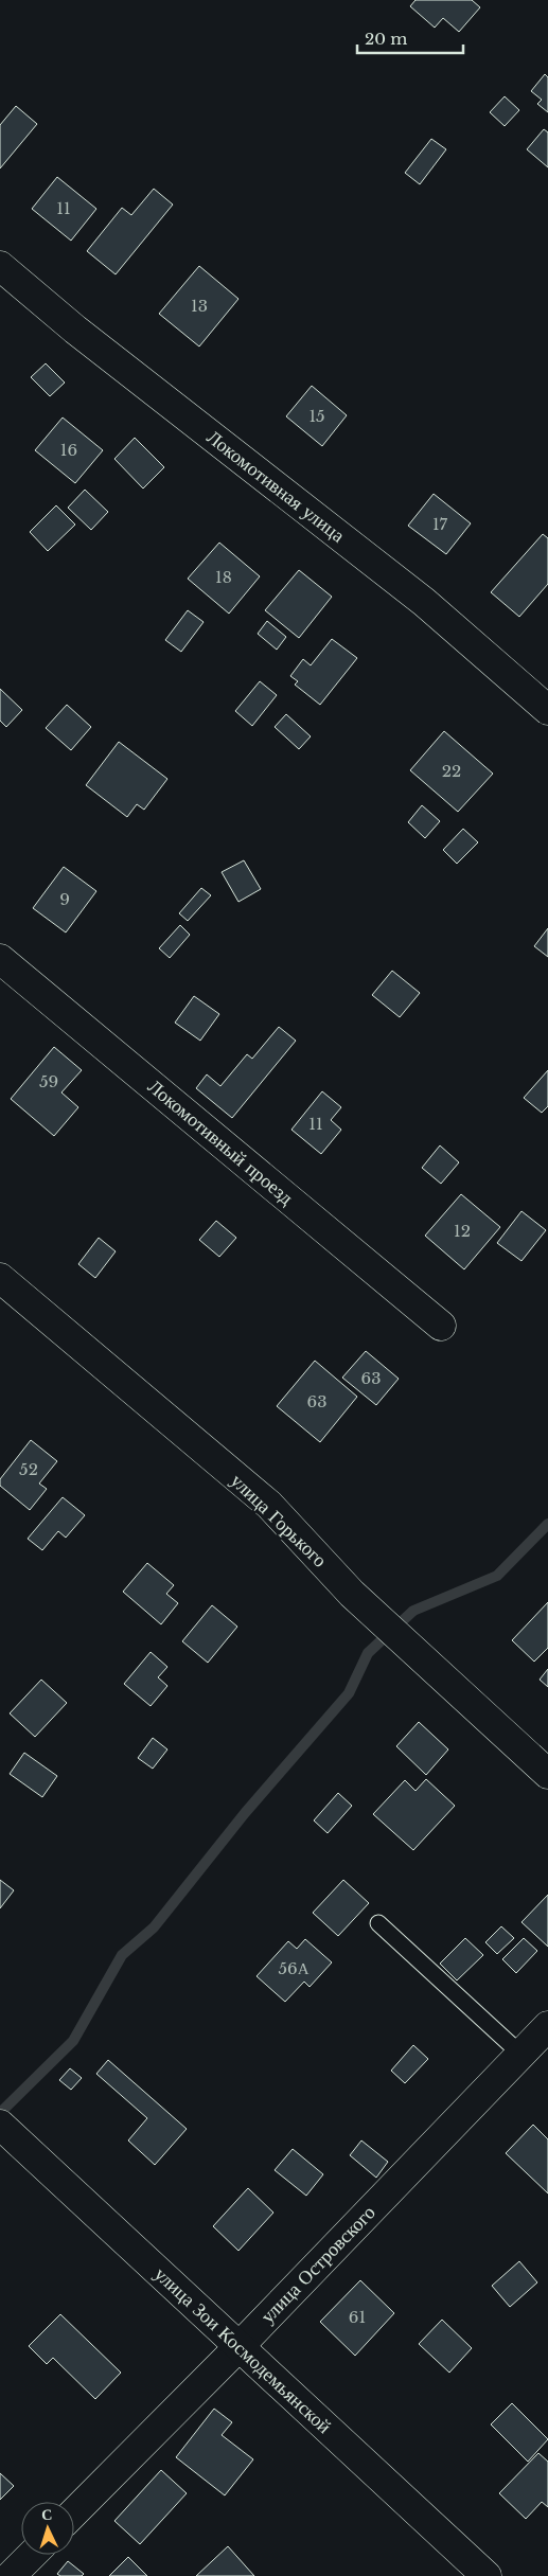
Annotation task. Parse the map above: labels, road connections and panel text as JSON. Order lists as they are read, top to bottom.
{
  "streets": {
    "street": [
      "Локомотивная улица",
      "Локомотивный проезд",
      "улица Горького",
      "улица Островского",
      "улица Зои Космодемьянской"
    ]
  },
  "crossings": [
    ["улица Островского", "улица Зои Космодемьянской"]
  ],
  "house_numbers": [
    "11",
    "13",
    "15",
    "16",
    "17",
    "18",
    "22",
    "9",
    "59",
    "11",
    "12",
    "63",
    "63",
    "52",
    "56А",
    "61"
  ],
  "scale_bar": "20 m",
  "north": "top"
}
